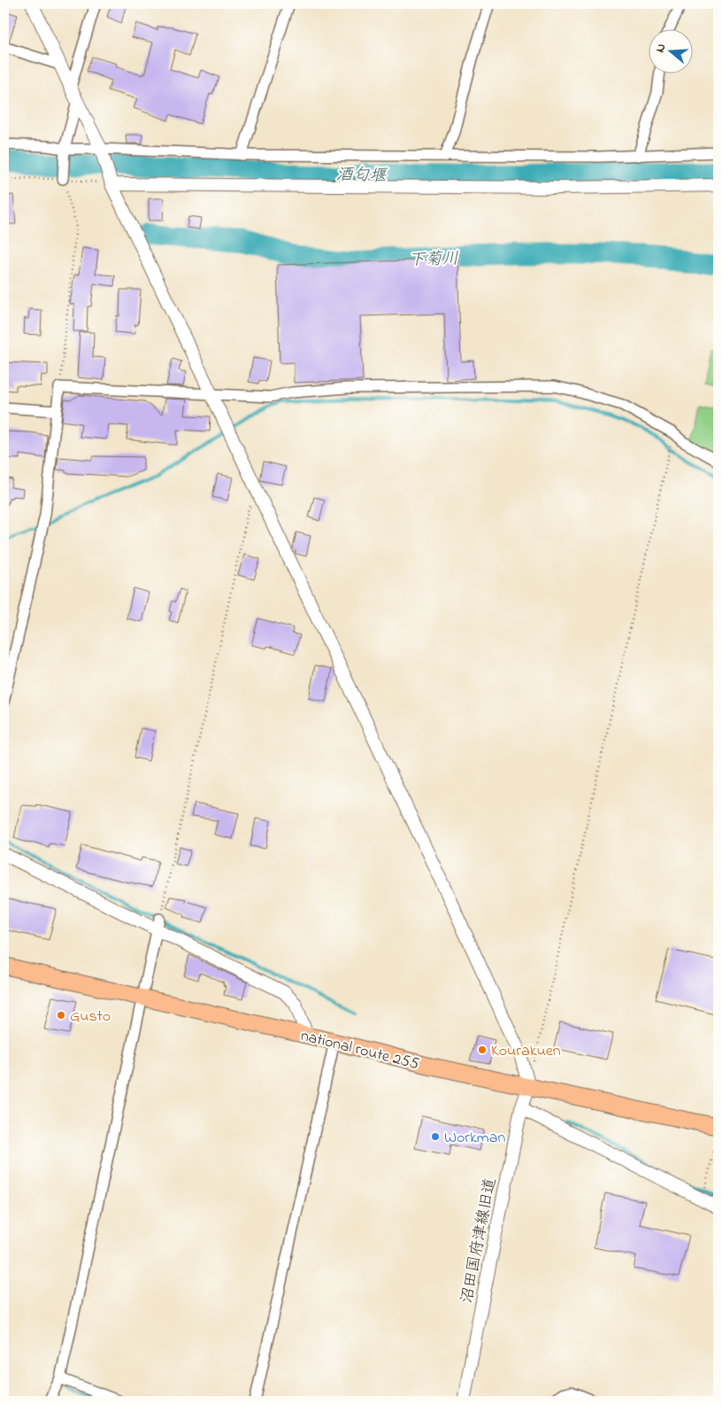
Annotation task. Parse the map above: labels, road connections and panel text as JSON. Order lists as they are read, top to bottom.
{
  "streets": {
    "highway": ["national route 255"],
    "street": ["沼田国府津線旧道"]
  },
  "crossings": [
    ["national route 255", "沼田国府津線旧道"]
  ],
  "water": ["酒匂堰", "下菊川"],
  "places": ["Gusto", "Kourakuen", "Workman"],
  "north": "left"
}
